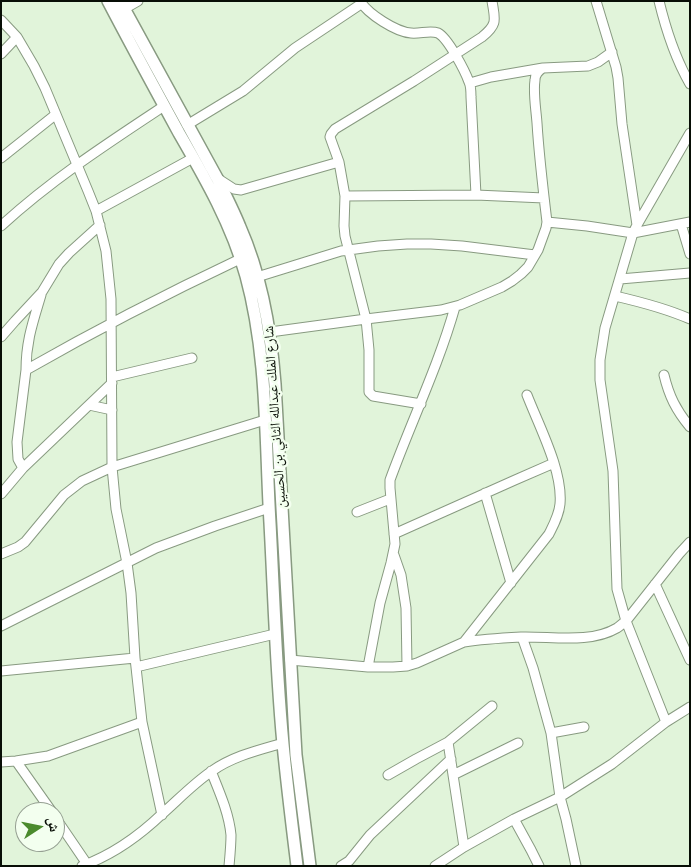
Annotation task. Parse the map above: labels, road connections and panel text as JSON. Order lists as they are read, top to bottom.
{
  "streets": {
    "main road": ["شارع الملك عبدالله الثاني بن الحسين"]
  },
  "north": "right"
}
